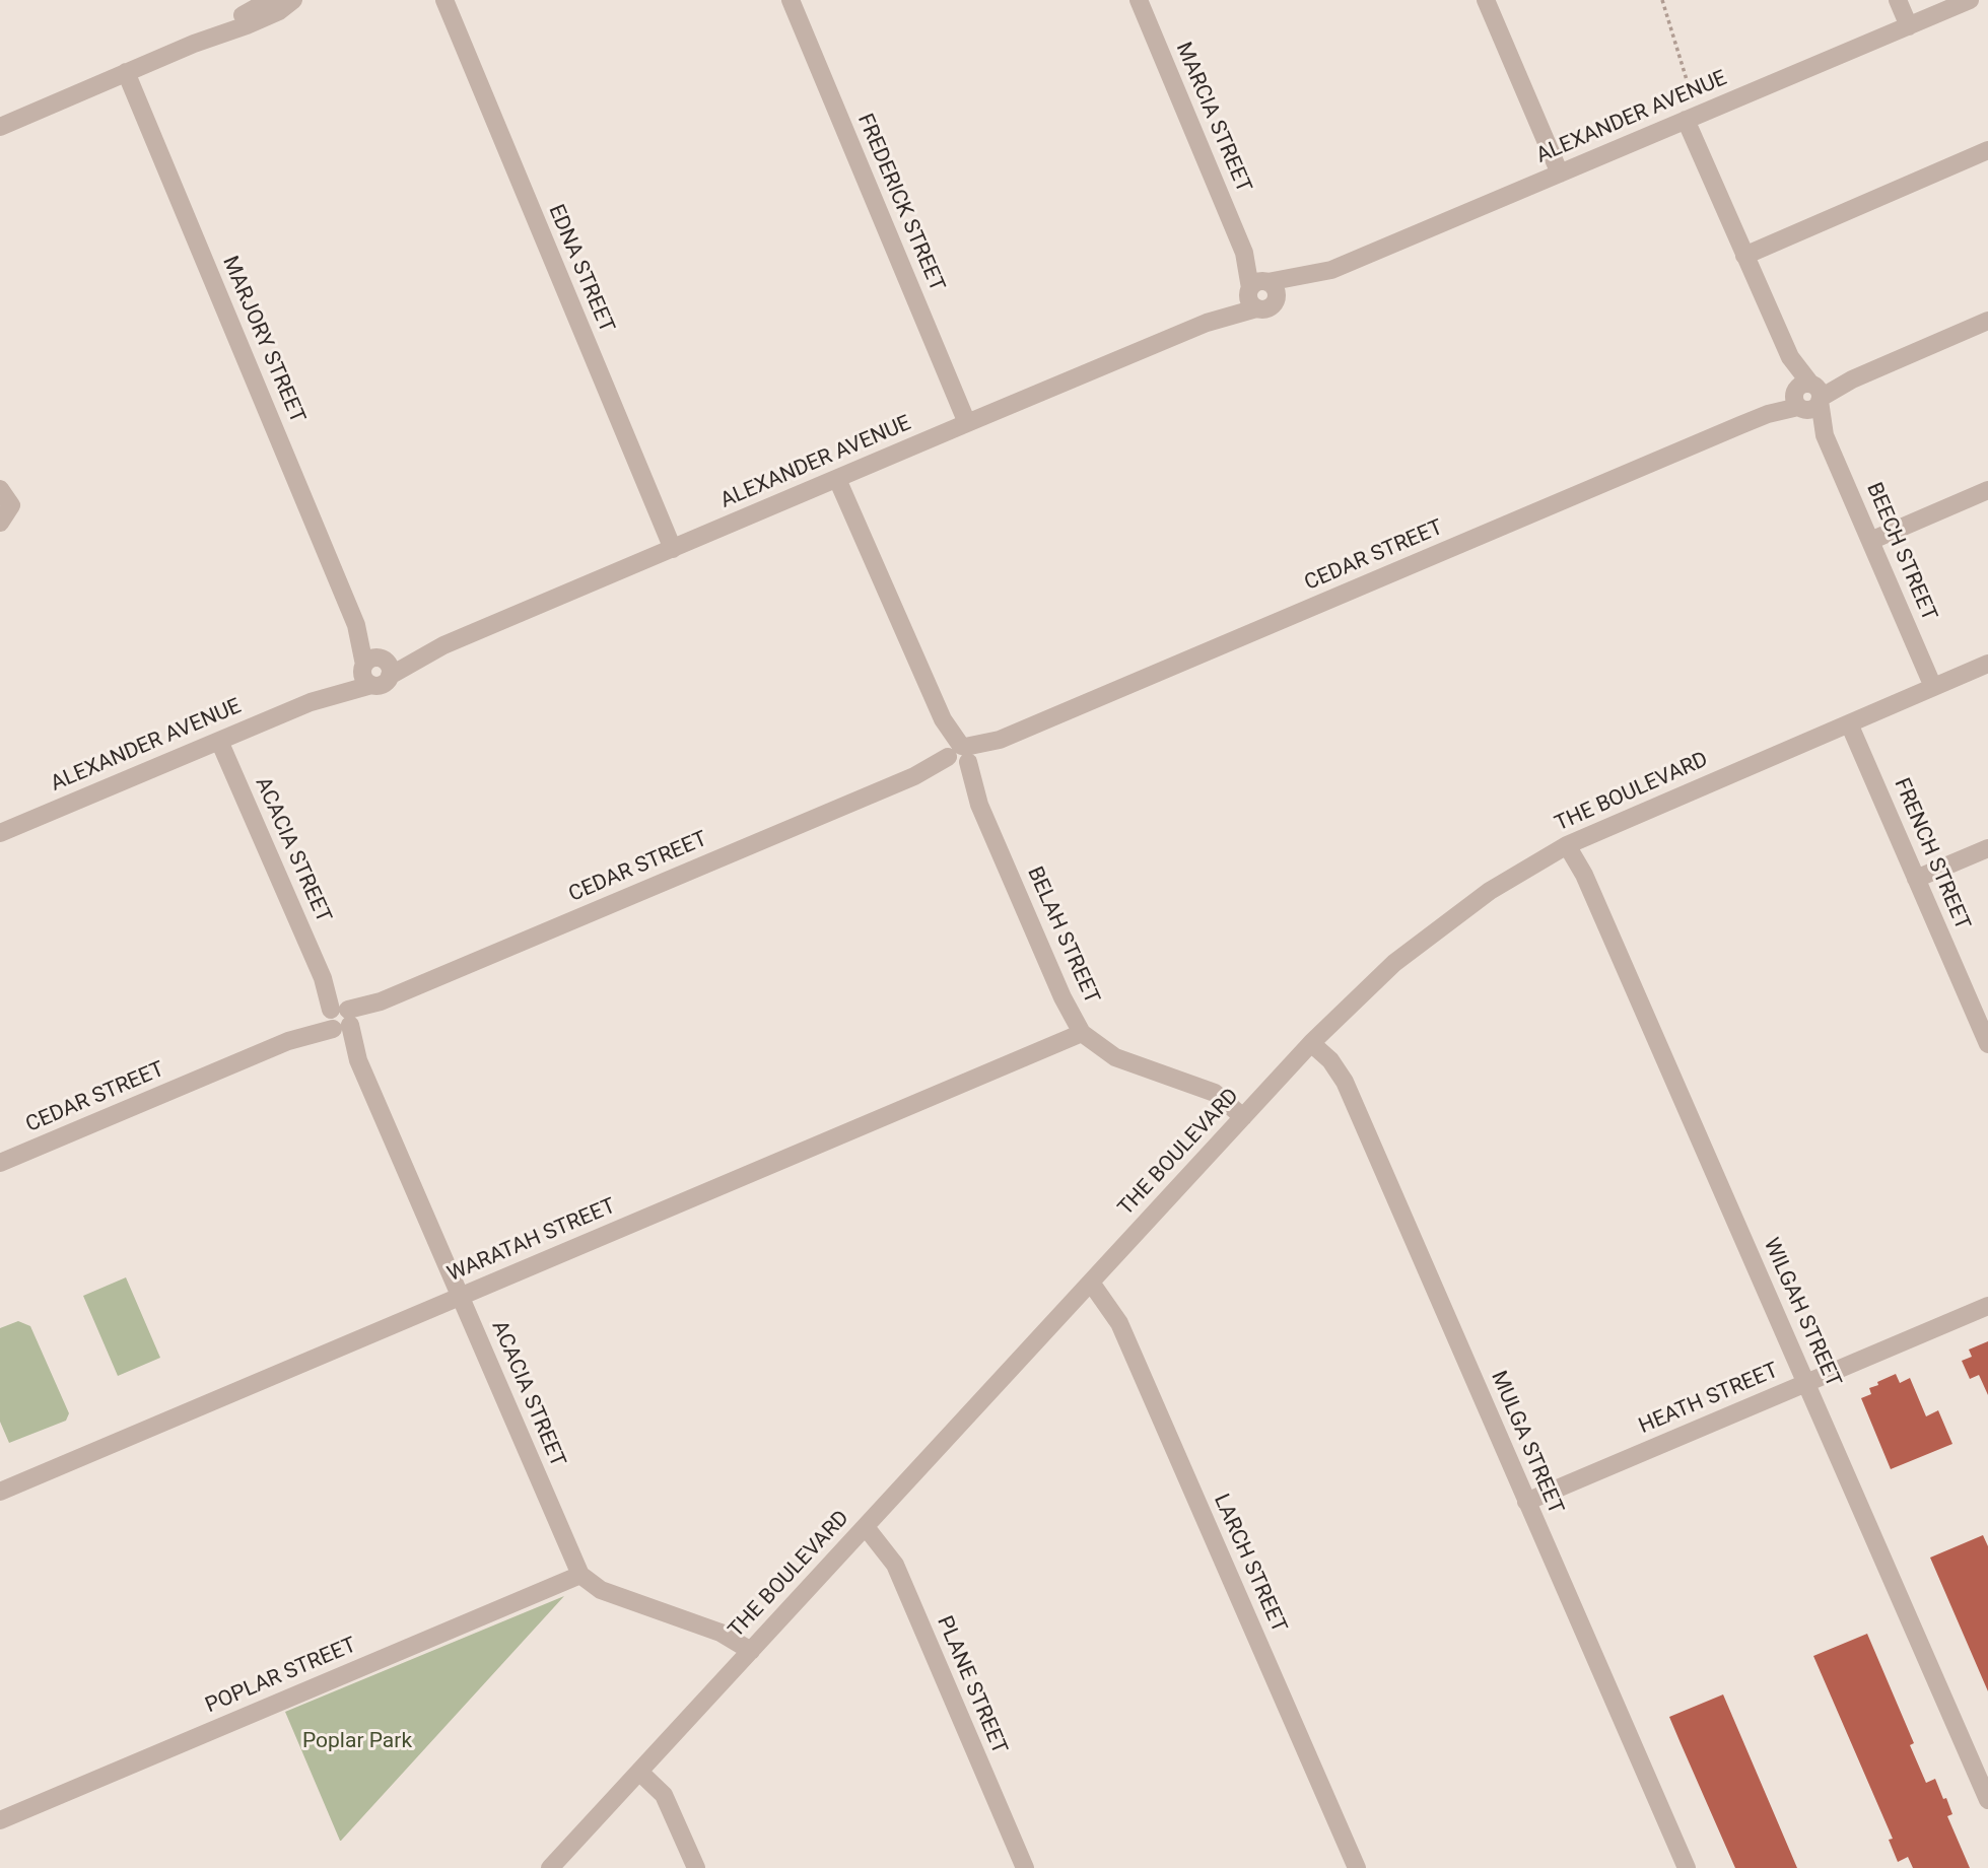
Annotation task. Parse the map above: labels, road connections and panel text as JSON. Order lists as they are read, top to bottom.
{
  "streets": {
    "street": [
      "MARCIA STREET",
      "ALEXANDER AVENUE",
      "FREDERICK STREET",
      "EDNA STREET",
      "MARJORY STREET",
      "BEECH STREET",
      "CEDAR STREET",
      "THE BOULEVARD",
      "ACACIA STREET",
      "FRENCH STREET",
      "BELAH STREET",
      "WARATAH STREET",
      "WILGAH STREET",
      "HEATH STREET",
      "MULGA STREET",
      "LARCH STREET",
      "POPLAR STREET",
      "PLANE STREET"
    ]
  },
  "crossings": [
    ["MARCIA STREET", "ALEXANDER AVENUE"],
    ["ALEXANDER AVENUE", "FREDERICK STREET"],
    ["ALEXANDER AVENUE", "EDNA STREET"],
    ["ALEXANDER AVENUE", "MARJORY STREET"],
    ["ALEXANDER AVENUE", "BEECH STREET"],
    ["ALEXANDER AVENUE", "ACACIA STREET"],
    ["ALEXANDER AVENUE", "BELAH STREET"],
    ["BEECH STREET", "CEDAR STREET"],
    ["BEECH STREET", "THE BOULEVARD"],
    ["CEDAR STREET", "ACACIA STREET"],
    ["CEDAR STREET", "BELAH STREET"],
    ["THE BOULEVARD", "FRENCH STREET"],
    ["THE BOULEVARD", "BELAH STREET"],
    ["THE BOULEVARD", "WILGAH STREET"],
    ["THE BOULEVARD", "MULGA STREET"],
    ["THE BOULEVARD", "LARCH STREET"],
    ["THE BOULEVARD", "PLANE STREET"],
    ["ACACIA STREET", "WARATAH STREET"],
    ["ACACIA STREET", "POPLAR STREET"],
    ["BELAH STREET", "WARATAH STREET"],
    ["WILGAH STREET", "HEATH STREET"],
    ["HEATH STREET", "MULGA STREET"]
  ],
  "parks": ["Poplar Park"]
}
